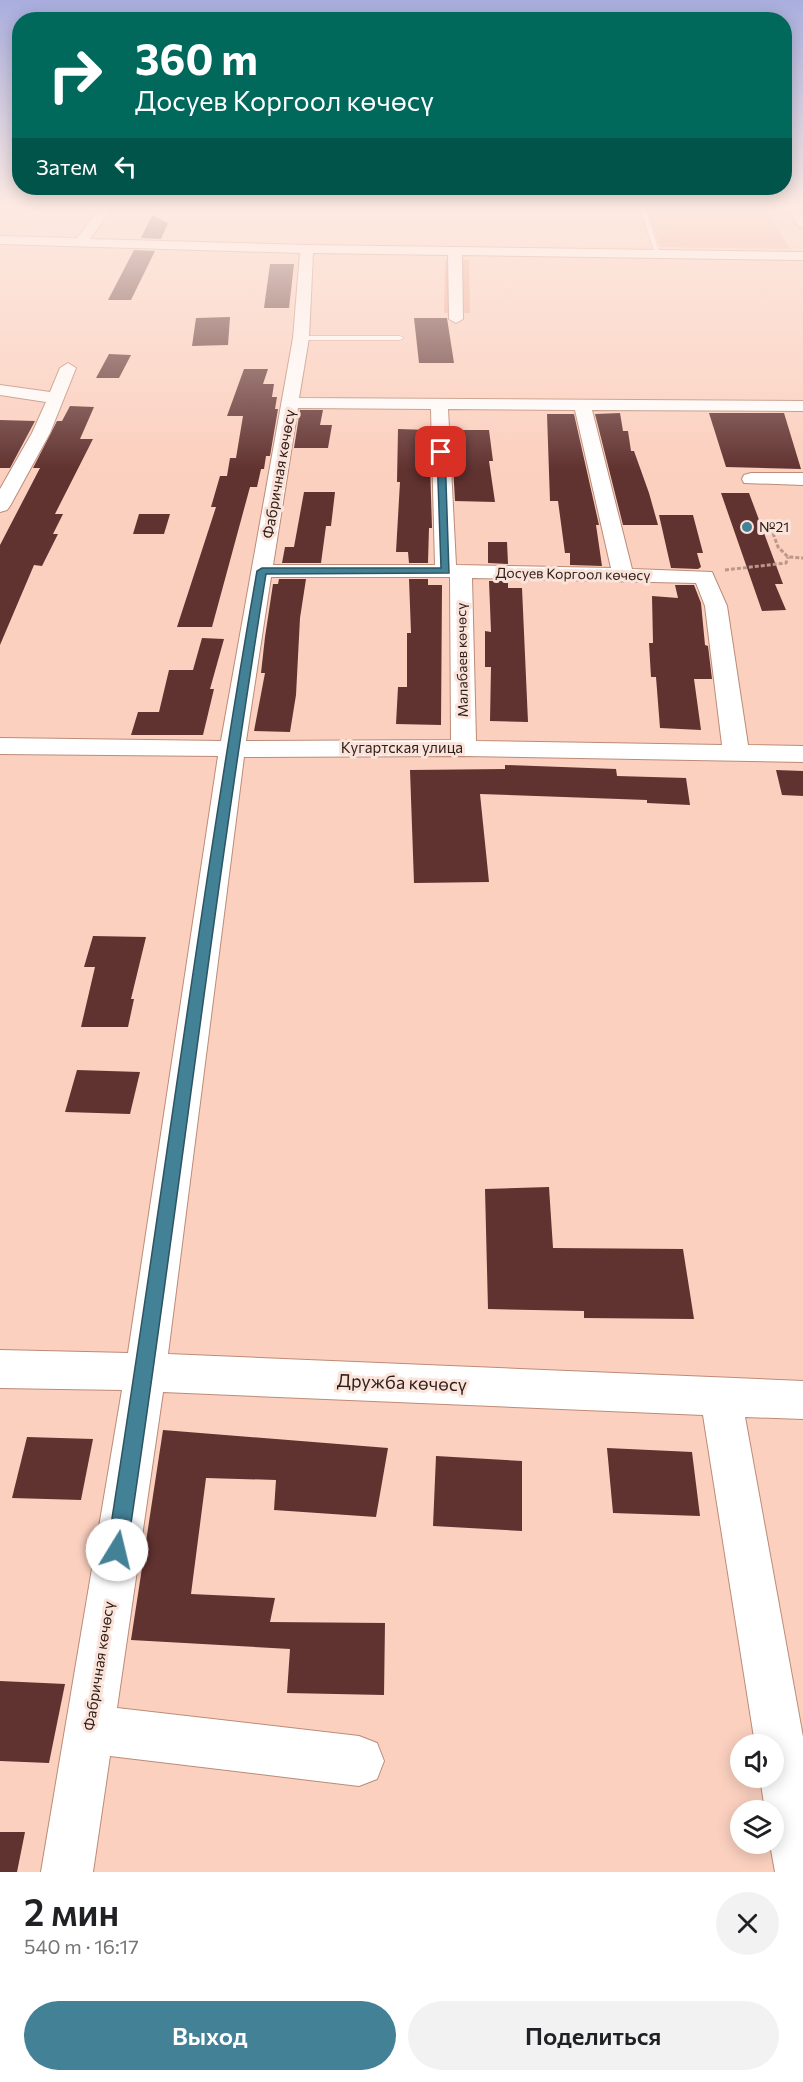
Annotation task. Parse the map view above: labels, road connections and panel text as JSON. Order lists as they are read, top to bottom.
{
  "streets": {
    "street": [
      "Фабричная көчөсү",
      "Досуев Коргоол көчөсү",
      "Малабаев көчөсү",
      "Кугартская улица",
      "Дружба көчөсү"
    ]
  },
  "crossings": [
    ["Фабричная көчөсү", "Досуев Коргоол көчөсү"],
    ["Фабричная көчөсү", "Кугартская улица"],
    ["Фабричная көчөсү", "Дружба көчөсү"],
    ["Досуев Коргоол көчөсү", "Малабаев көчөсү"],
    ["Малабаев көчөсү", "Кугартская улица"]
  ],
  "places": ["№21"],
  "page": {
    "turn": ["360 m", "Досуев Коргоол көчөсү"],
    "then": "Затем",
    "heading": ["2 мин", "540 m · 16:17"],
    "buttons": ["Выход", "Поделиться"]
  }
}
